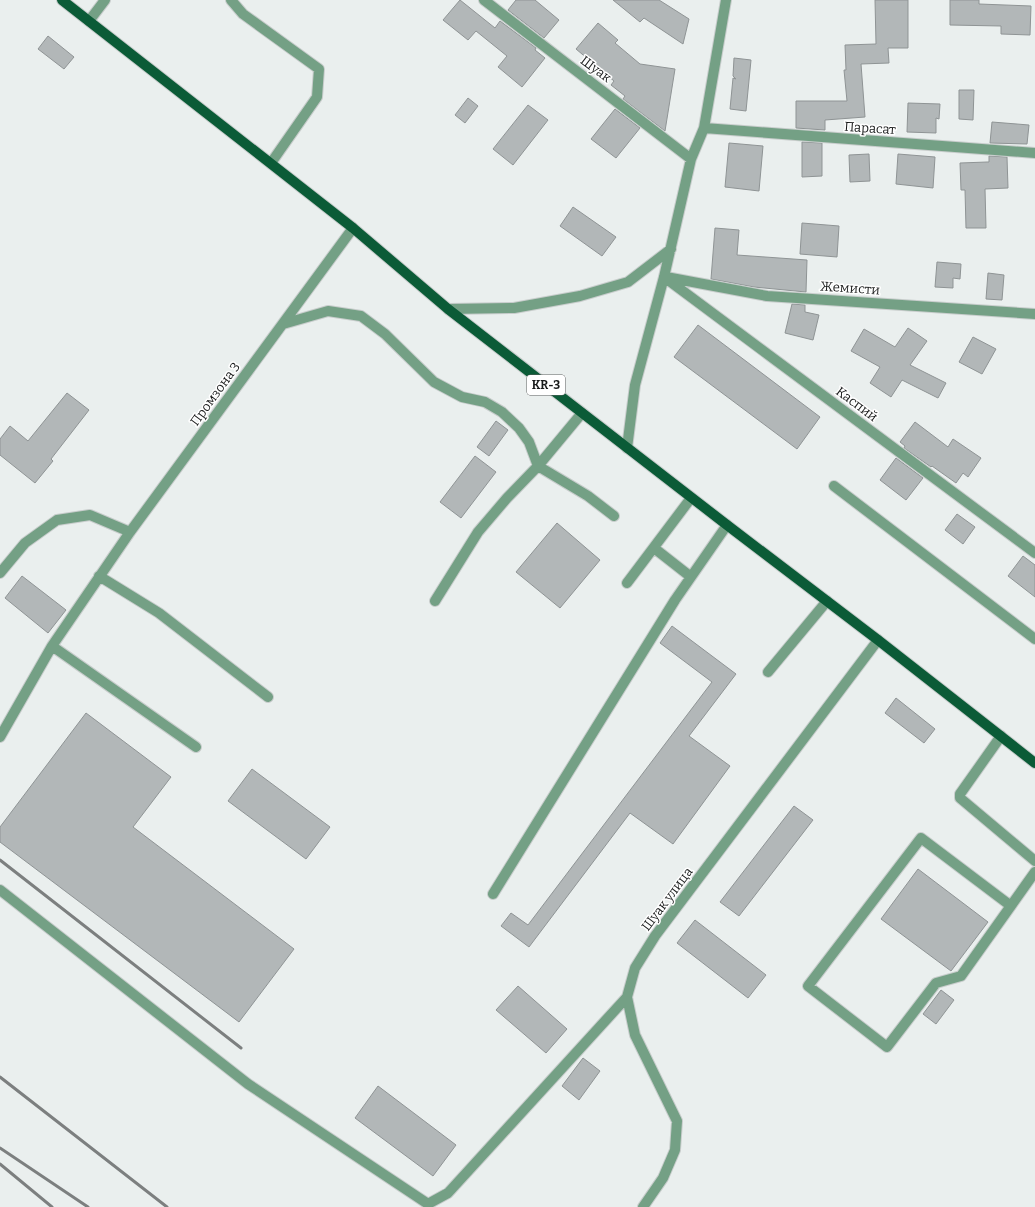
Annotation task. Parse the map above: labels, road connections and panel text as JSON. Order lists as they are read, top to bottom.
{
  "streets": {
    "main road": ["KR-3"],
    "street": [
      "Шуак",
      "Парасат",
      "Жемисти",
      "Промзона 3",
      "Каспий",
      "Шуак улица"
    ]
  },
  "crossings": [
    ["Жемисти", "Каспий"],
    ["KR-3", "Промзона 3"],
    ["KR-3", "Шуак улица"]
  ]
}
